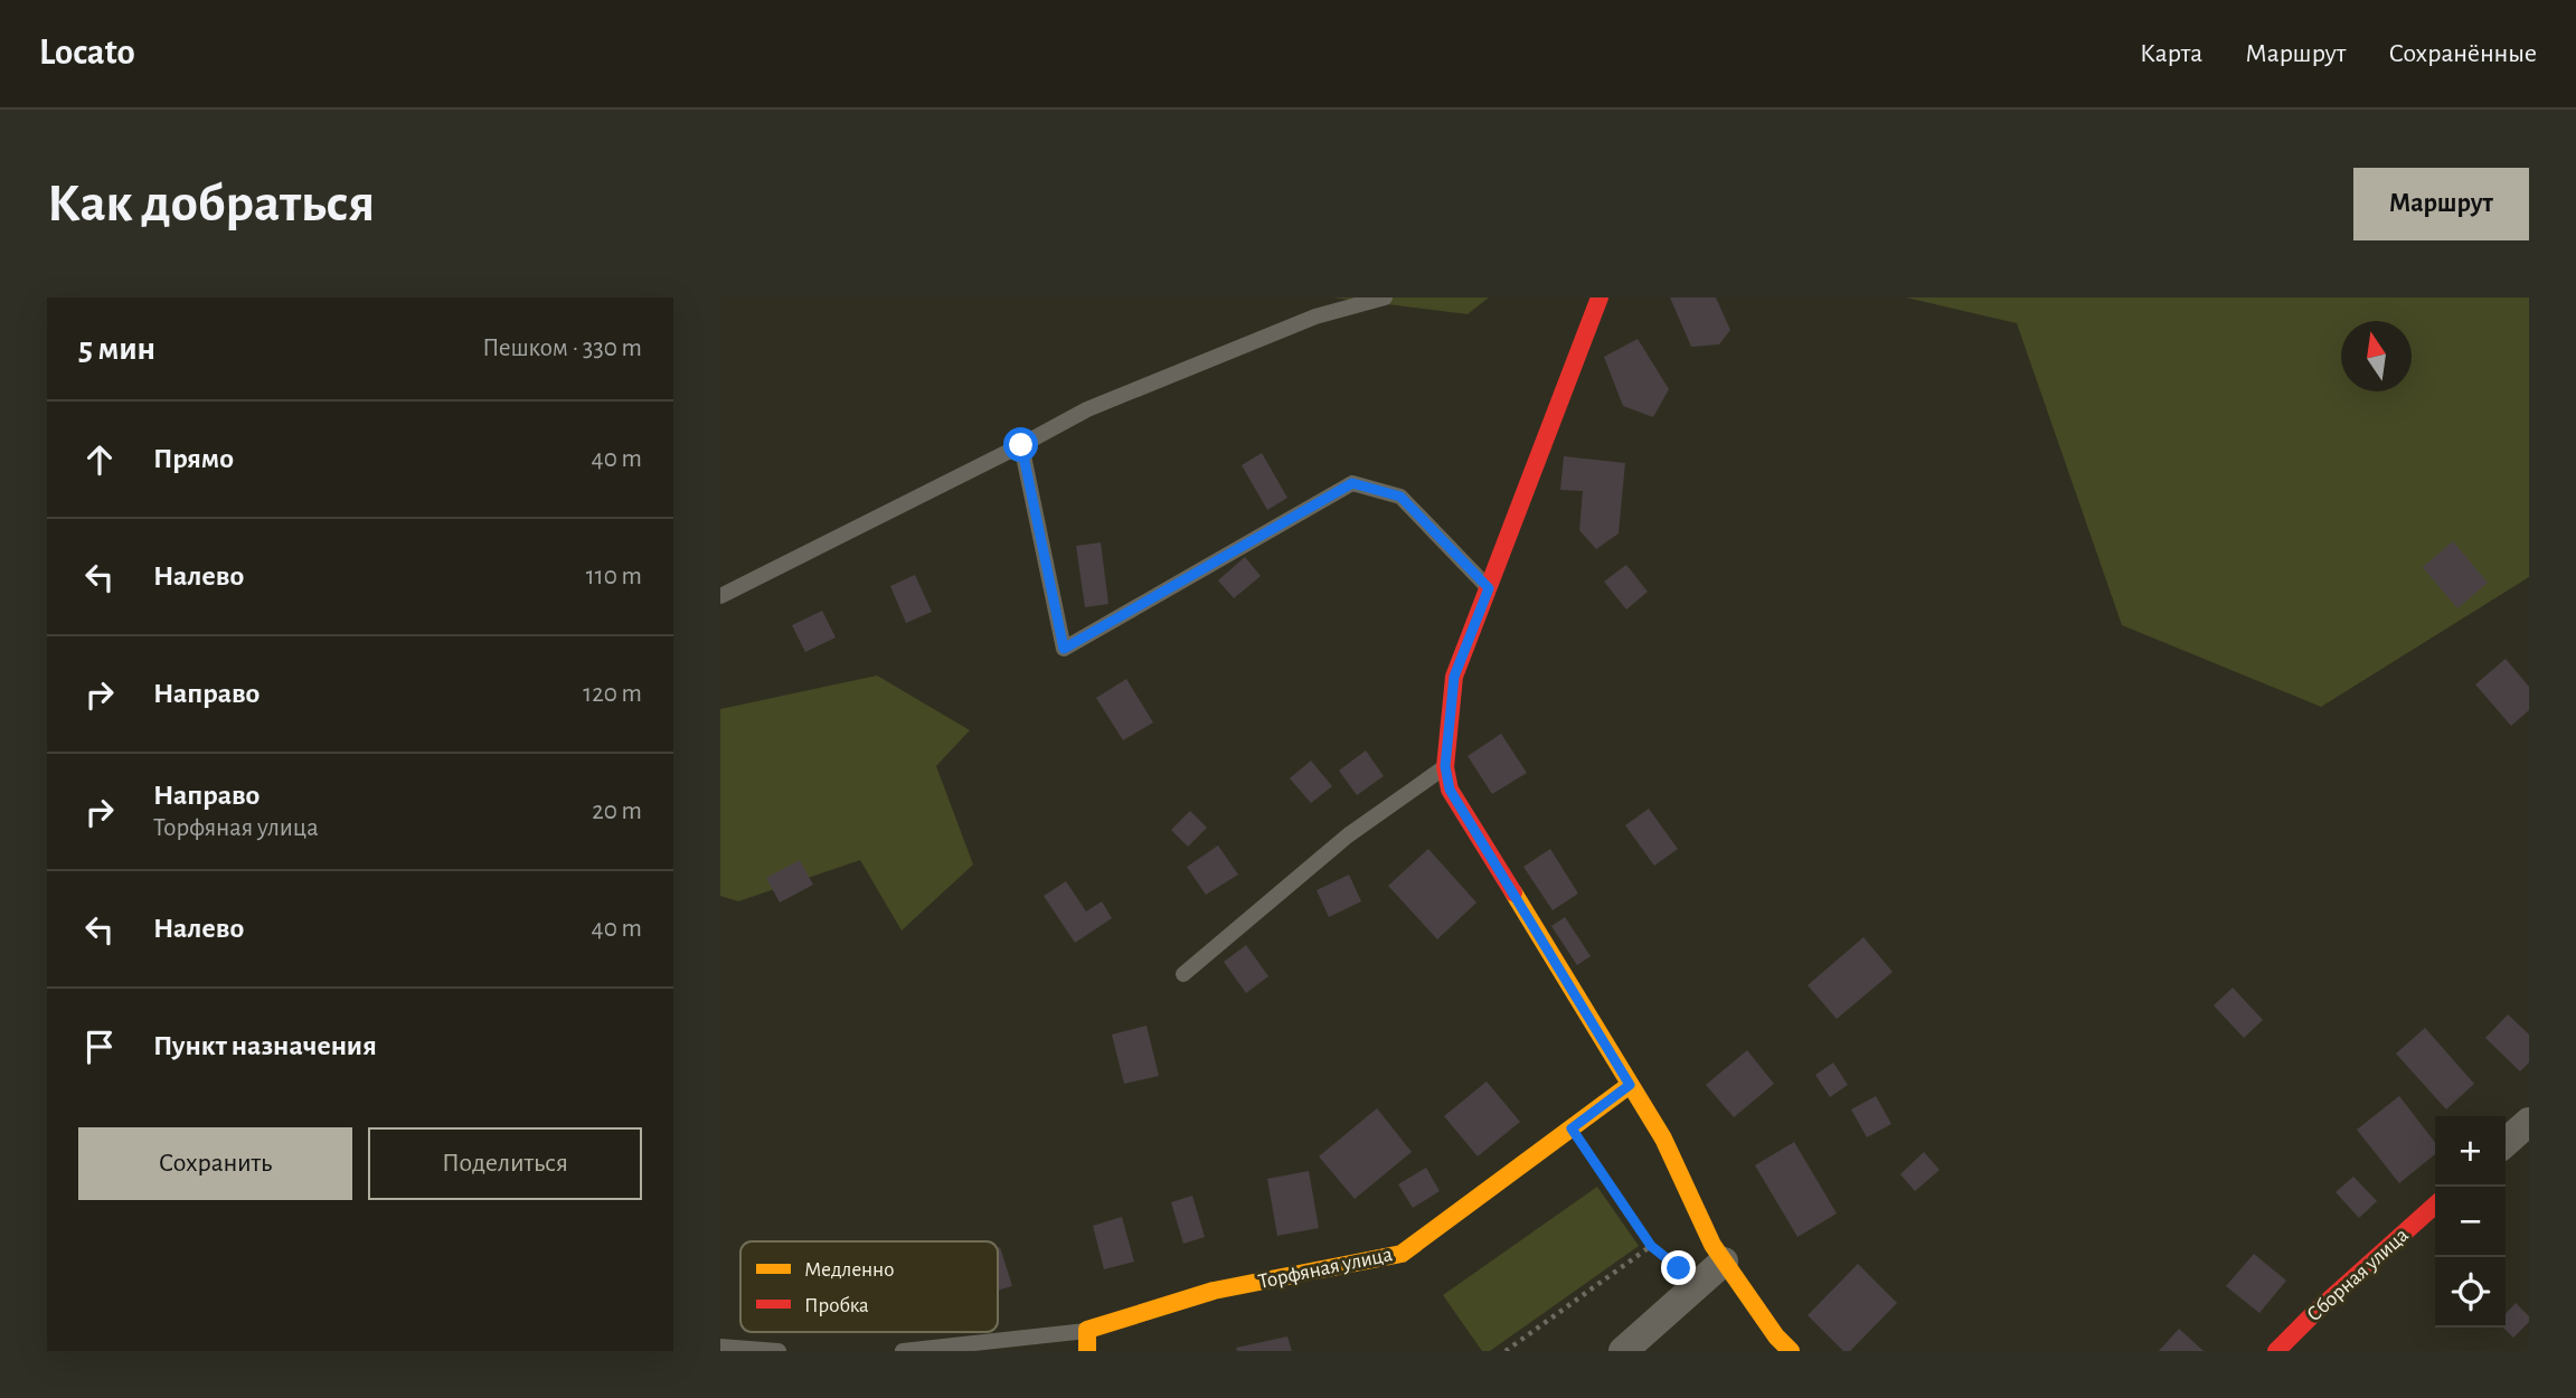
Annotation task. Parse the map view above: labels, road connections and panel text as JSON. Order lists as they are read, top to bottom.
{
  "streets": {
    "street": ["Торфяная улица", "Сборная улица"]
  },
  "legend": ["Медленно", "Пробка"],
  "north": "top",
  "page": {
    "header": "Locato",
    "nav": ["Карта", "Маршрут", "Сохранённые"],
    "buttons": [
      "Маршрут",
      ["Сохранить", "Поделиться"]
    ],
    "title": "Как добраться",
    "heading": ["5 мин", "Пешком · 330 m"],
    "list": [
      ["Прямо", "40 m"],
      ["Налево", "110 m"],
      ["Направо", "120 m"],
      ["Направо", "Торфяная улица", "20 m"],
      ["Налево", "40 m"],
      "Пункт назначения"
    ],
    "map_buttons": ["+", "−"]
  }
}
